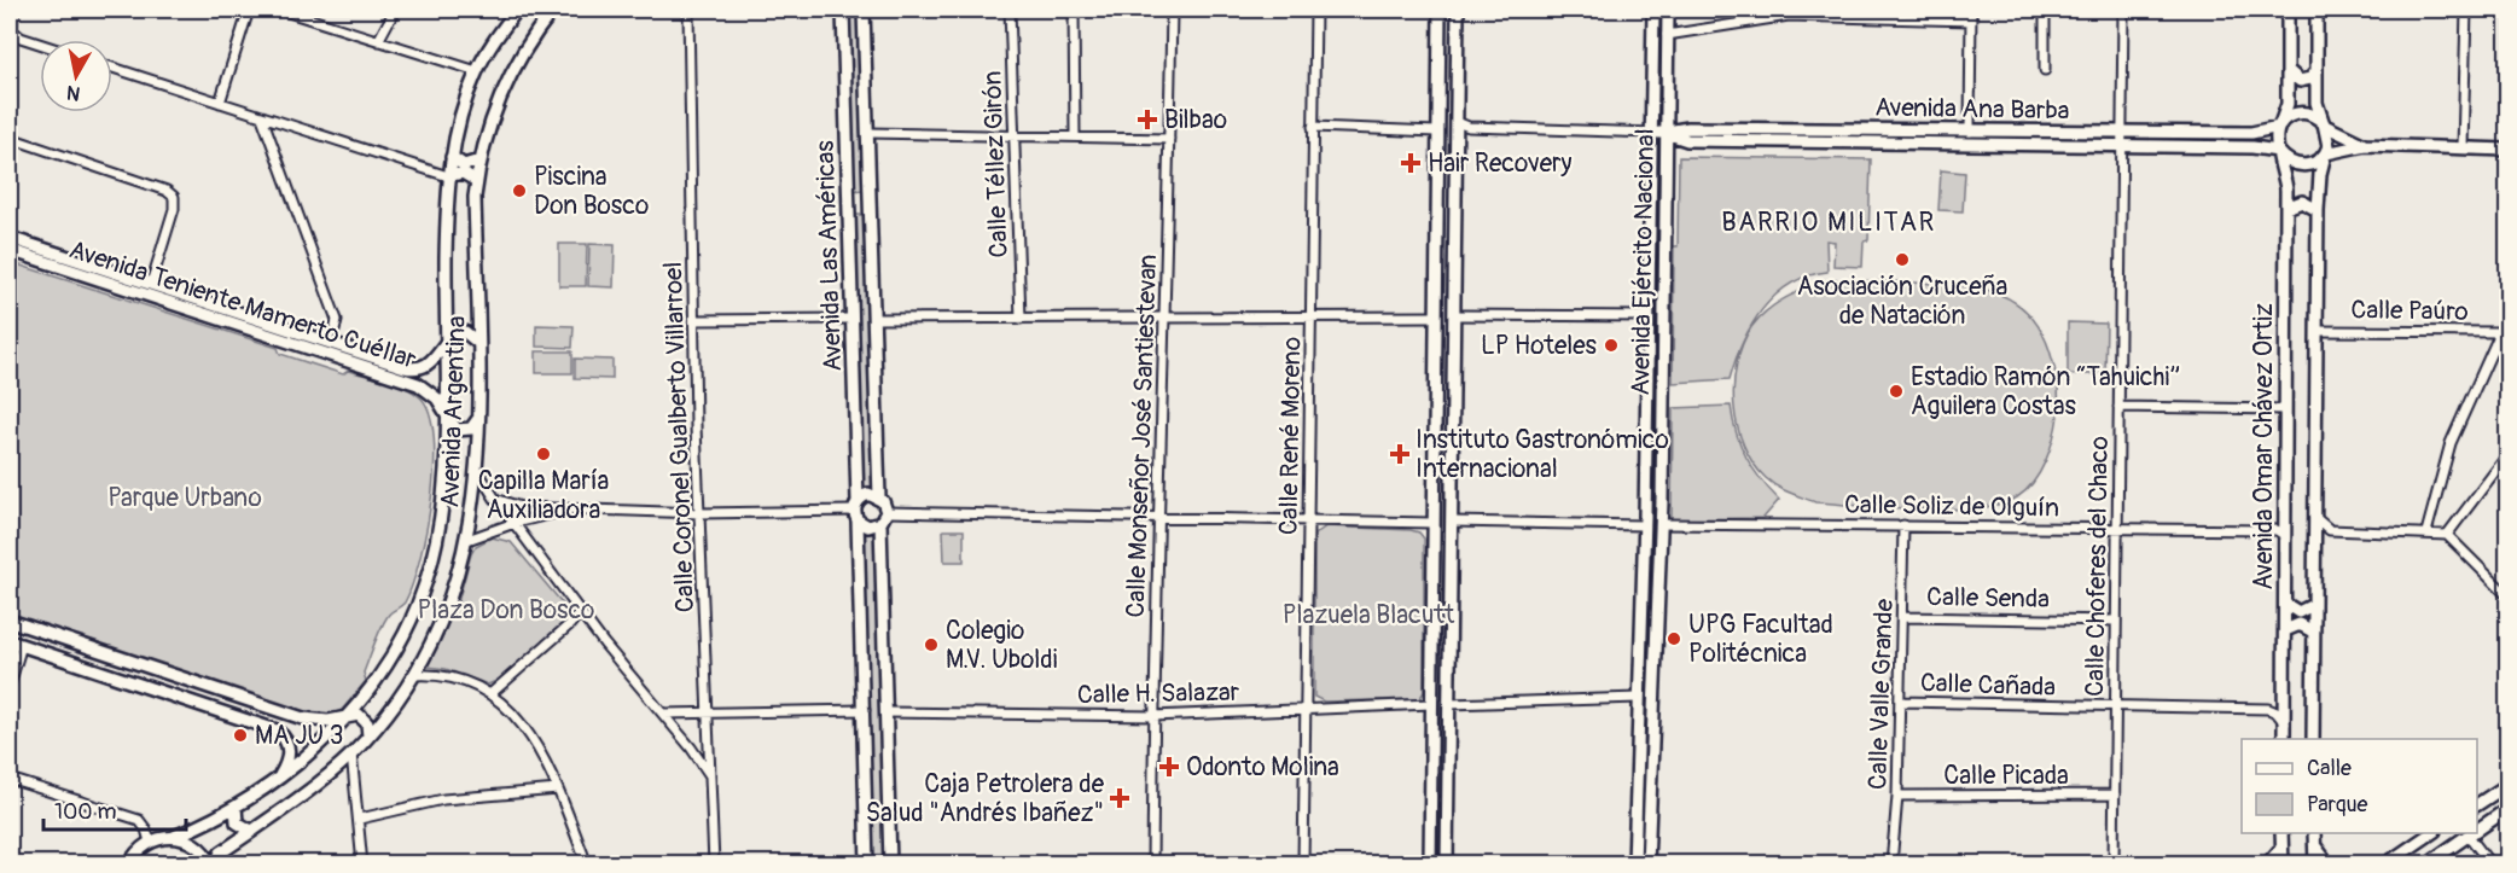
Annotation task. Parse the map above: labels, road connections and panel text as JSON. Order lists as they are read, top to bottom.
{
  "streets": {
    "street": [
      "Avenida Ana Barba",
      "Calle Téllez Girón",
      "Avenida Las Américas",
      "Avenida Ejército Nacional",
      "Avenida Teniente Mamerto Cuéllar",
      "Calle Paúro",
      "Avenida Argentina",
      "Calle Monseñor José Santiestevan",
      "Calle René Moreno",
      "Calle Coronel Gualberto Villarroel",
      "Avenida Omar Chávez Ortiz",
      "Calle Soliz de Olguín",
      "Calle Choferes del Chaco",
      "Calle Senda",
      "Calle Cañada",
      "Calle H. Salazar",
      "Calle Valle Grande",
      "Calle Picada"
    ]
  },
  "crossings": [
    ["Avenida Ana Barba", "Avenida Ejército Nacional"],
    ["Avenida Ana Barba", "Avenida Omar Chávez Ortiz"],
    ["Avenida Ana Barba", "Calle Choferes del Chaco"],
    ["Avenida Ejército Nacional", "Calle Soliz de Olguín"],
    ["Avenida Teniente Mamerto Cuéllar", "Avenida Argentina"],
    ["Calle Paúro", "Avenida Omar Chávez Ortiz"],
    ["Calle Monseñor José Santiestevan", "Calle H. Salazar"],
    ["Calle René Moreno", "Calle H. Salazar"],
    ["Avenida Omar Chávez Ortiz", "Calle Soliz de Olguín"],
    ["Avenida Omar Chávez Ortiz", "Calle Cañada"],
    ["Calle Soliz de Olguín", "Calle Choferes del Chaco"],
    ["Calle Soliz de Olguín", "Calle Valle Grande"],
    ["Calle Choferes del Chaco", "Calle Senda"],
    ["Calle Choferes del Chaco", "Calle Cañada"],
    ["Calle Choferes del Chaco", "Calle Picada"],
    ["Calle Senda", "Calle Valle Grande"],
    ["Calle Cañada", "Calle Valle Grande"],
    ["Calle Valle Grande", "Calle Picada"]
  ],
  "districts": ["BARRIO MILITAR"],
  "parks": ["Parque Urbano", "Plaza Don Bosco", "Plazuela Blacutt"],
  "places": {
    "health": [
      "Bilbao",
      "Hair Recovery",
      "Instituto Gastronómico Internacional",
      "Odonto Molina",
      "Caja Petrolera de Salud \"Andrés Ibañez\""
    ],
    "other": [
      "Piscina Don Bosco",
      "Asociación Cruceña de Natación",
      "LP Hoteles",
      "Estadio Ramón “Tahuichi” Aguilera Costas",
      "Capilla María Auxiliadora",
      "UPG Facultad Politécnica",
      "Colegio M.V. Uboldi",
      "MA JU 3"
    ]
  },
  "legend": ["Calle", "Parque"],
  "scale_bar": "100 m",
  "north": "bottom"
}
